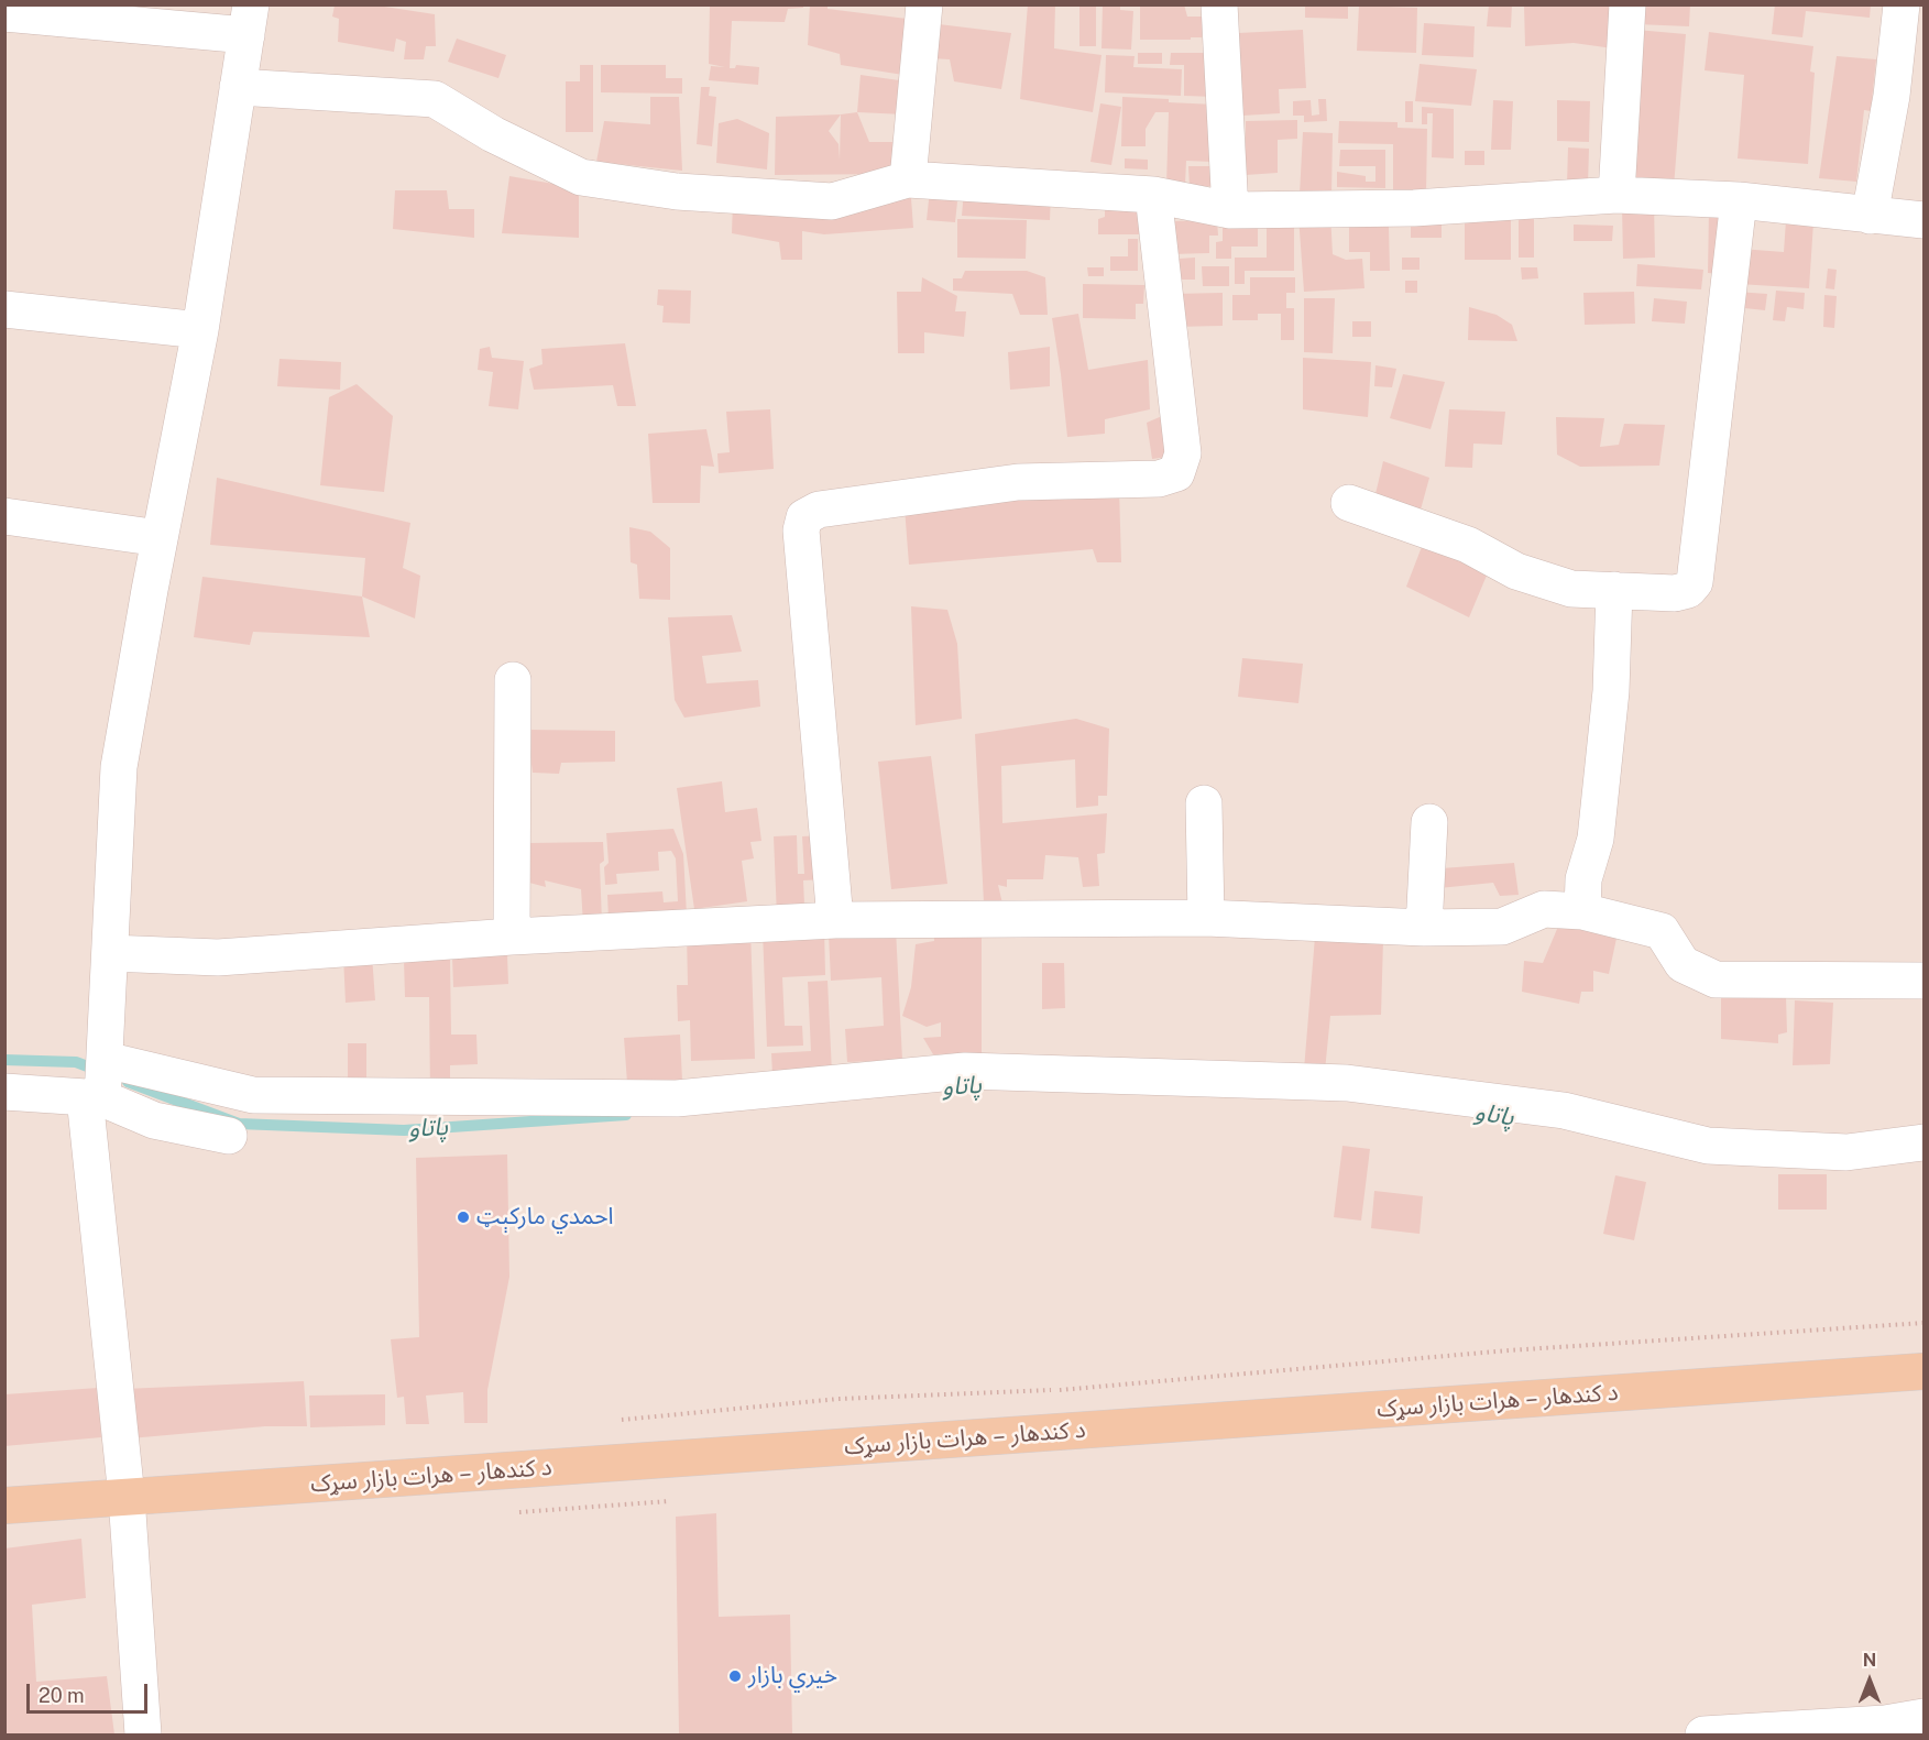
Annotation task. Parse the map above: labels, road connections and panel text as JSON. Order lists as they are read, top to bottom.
{
  "streets": {
    "main road": ["د کندهار – هرات بازار سړک"]
  },
  "water": ["پاتاو"],
  "places": ["احمدي مارکېټ", "خیري بازار"],
  "scale_bar": "20 m",
  "north": "top"
}
